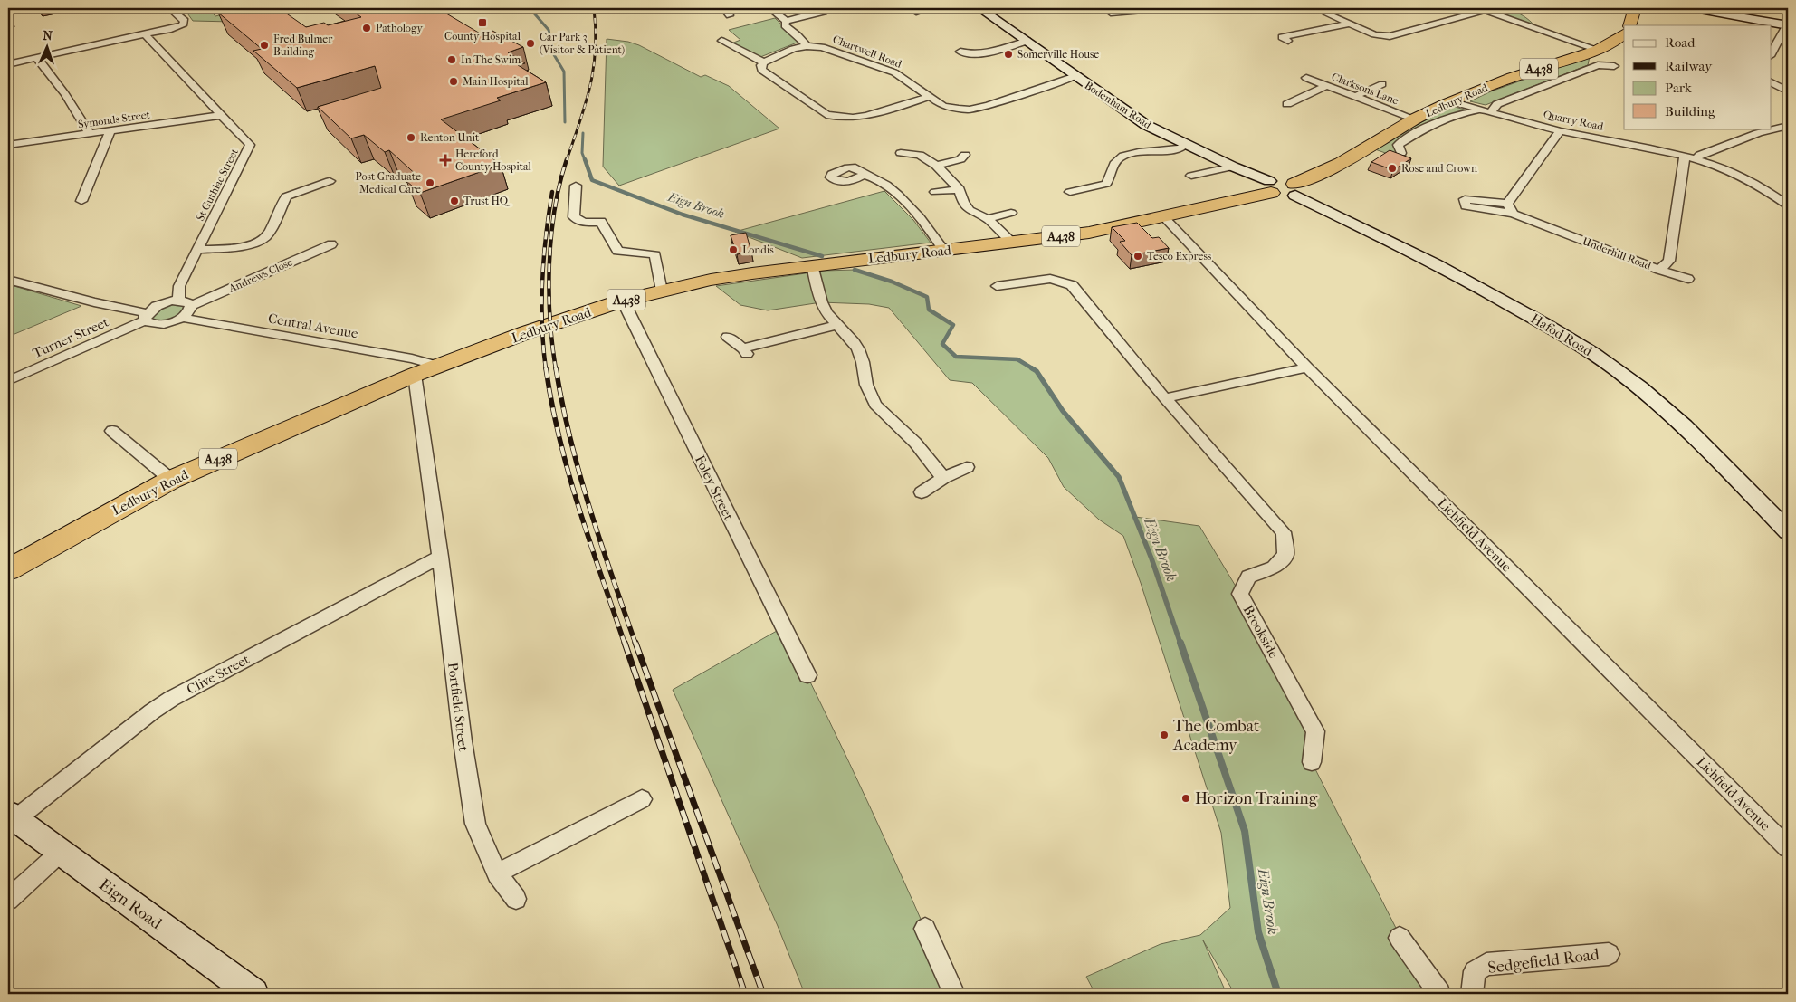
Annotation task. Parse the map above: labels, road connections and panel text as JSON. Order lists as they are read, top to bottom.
{
  "streets": {
    "highway": ["A438", "Ledbury Road"],
    "street": [
      "Chartwell Road",
      "Clarksons Lane",
      "Bodenham Road",
      "Symonds Street",
      "Quarry Road",
      "St Guthlac Street",
      "Underhill Road",
      "Andrews Close",
      "Central Avenue",
      "Hafod Road",
      "Turner Street",
      "Foley Street",
      "Lichfield Avenue",
      "Brookside",
      "Clive Street",
      "Portfield Street",
      "Eign Road",
      "Sedgefield Road"
    ]
  },
  "crossings": [
    ["Chartwell Road", "Bodenham Road"],
    ["Clarksons Lane", "Ledbury Road"],
    ["Ledbury Road", "Bodenham Road"],
    ["Ledbury Road", "Quarry Road"],
    ["Ledbury Road", "Central Avenue"],
    ["Ledbury Road", "Hafod Road"],
    ["Ledbury Road", "Foley Street"],
    ["Ledbury Road", "Lichfield Avenue"],
    ["Ledbury Road", "Portfield Street"],
    ["Symonds Street", "St Guthlac Street"],
    ["Quarry Road", "Underhill Road"],
    ["St Guthlac Street", "Turner Street"],
    ["Clive Street", "Portfield Street"],
    ["Clive Street", "Eign Road"]
  ],
  "water": ["Eign Brook"],
  "places": {
    "transit": ["County Hospital"],
    "other": [
      "Pathology",
      "Car Park 3 (Visitor & Patient)",
      "Fred Bulmer Building",
      "Somerville House",
      "In The Swim",
      "Main Hospital",
      "Renton Unit",
      "Rose and Crown",
      "Post Graduate Medical Care",
      "Trust HQ",
      "Londis",
      "Tesco Express",
      "The Combat Academy",
      "Horizon Training"
    ],
    "health": ["Hereford County Hospital"]
  },
  "legend": [
    "Road",
    "Railway",
    "Park",
    "Building"
  ],
  "north": "top"
}
